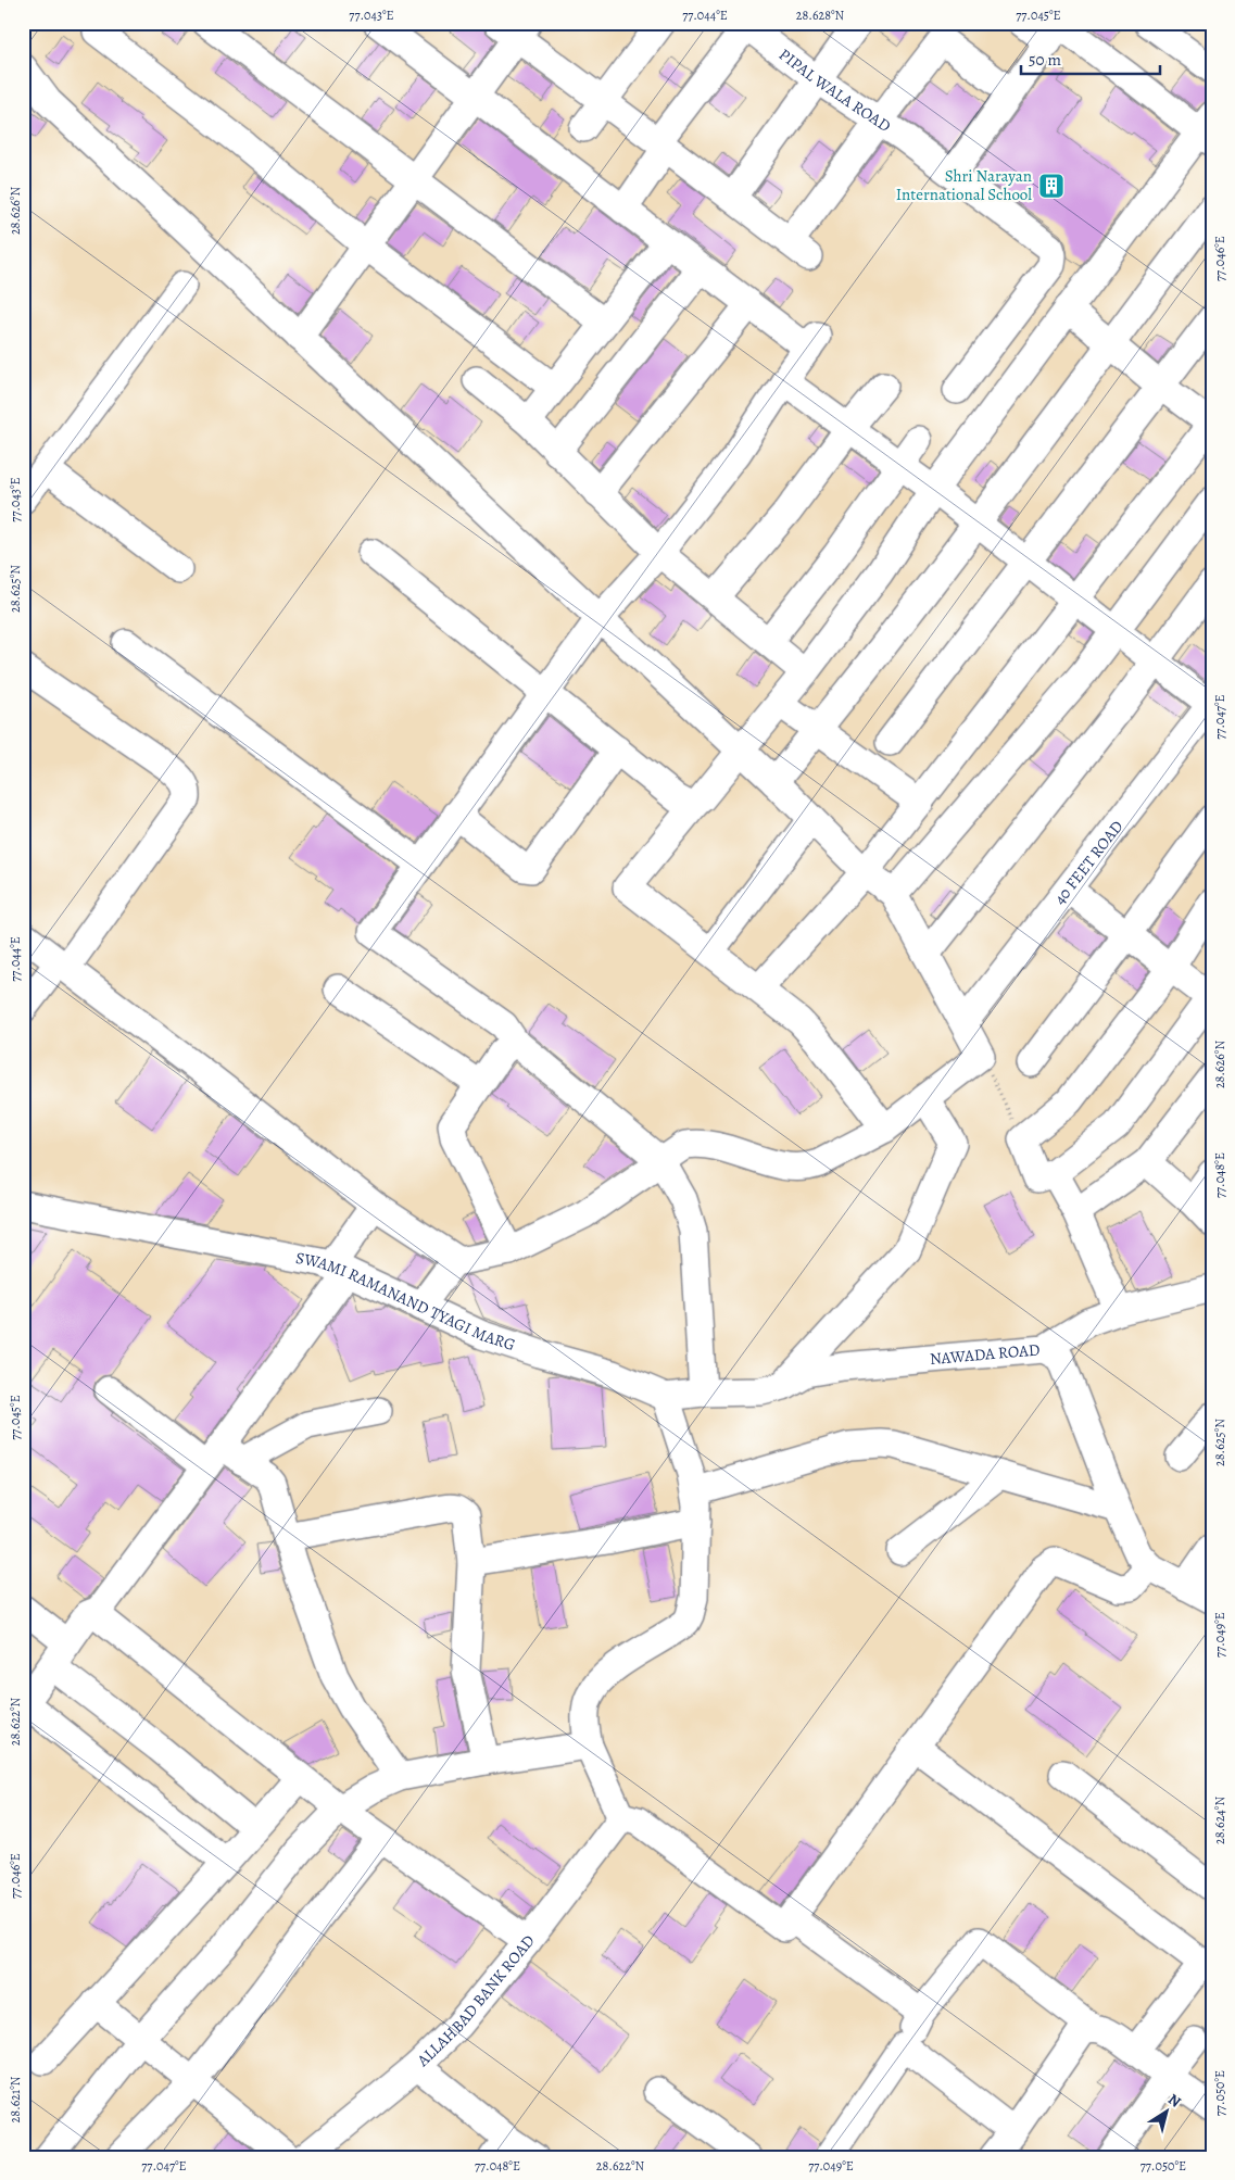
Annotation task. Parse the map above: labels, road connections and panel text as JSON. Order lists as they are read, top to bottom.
{
  "streets": {
    "street": [
      "PIPAL WALA ROAD",
      "40 FEET ROAD",
      "SWAMI RAMANAND TYAGI MARG",
      "NAWADA ROAD",
      "ALLAHBAD BANK ROAD"
    ]
  },
  "crossings": [
    ["SWAMI RAMANAND TYAGI MARG", "NAWADA ROAD"]
  ],
  "places": {
    "building": ["Shri Narayan International School"]
  },
  "scale_bar": "50 m",
  "north": "top right",
  "coordinates": [
    "77.043°E",
    "77.044°E",
    "28.628°N",
    "77.045°E",
    "28.626°N",
    "77.046°E",
    "28.625°N",
    "77.047°E",
    "77.048°E",
    "77.049°E",
    "28.622°N",
    "28.624°N",
    "77.050°E",
    "28.621°N"
  ]
}
